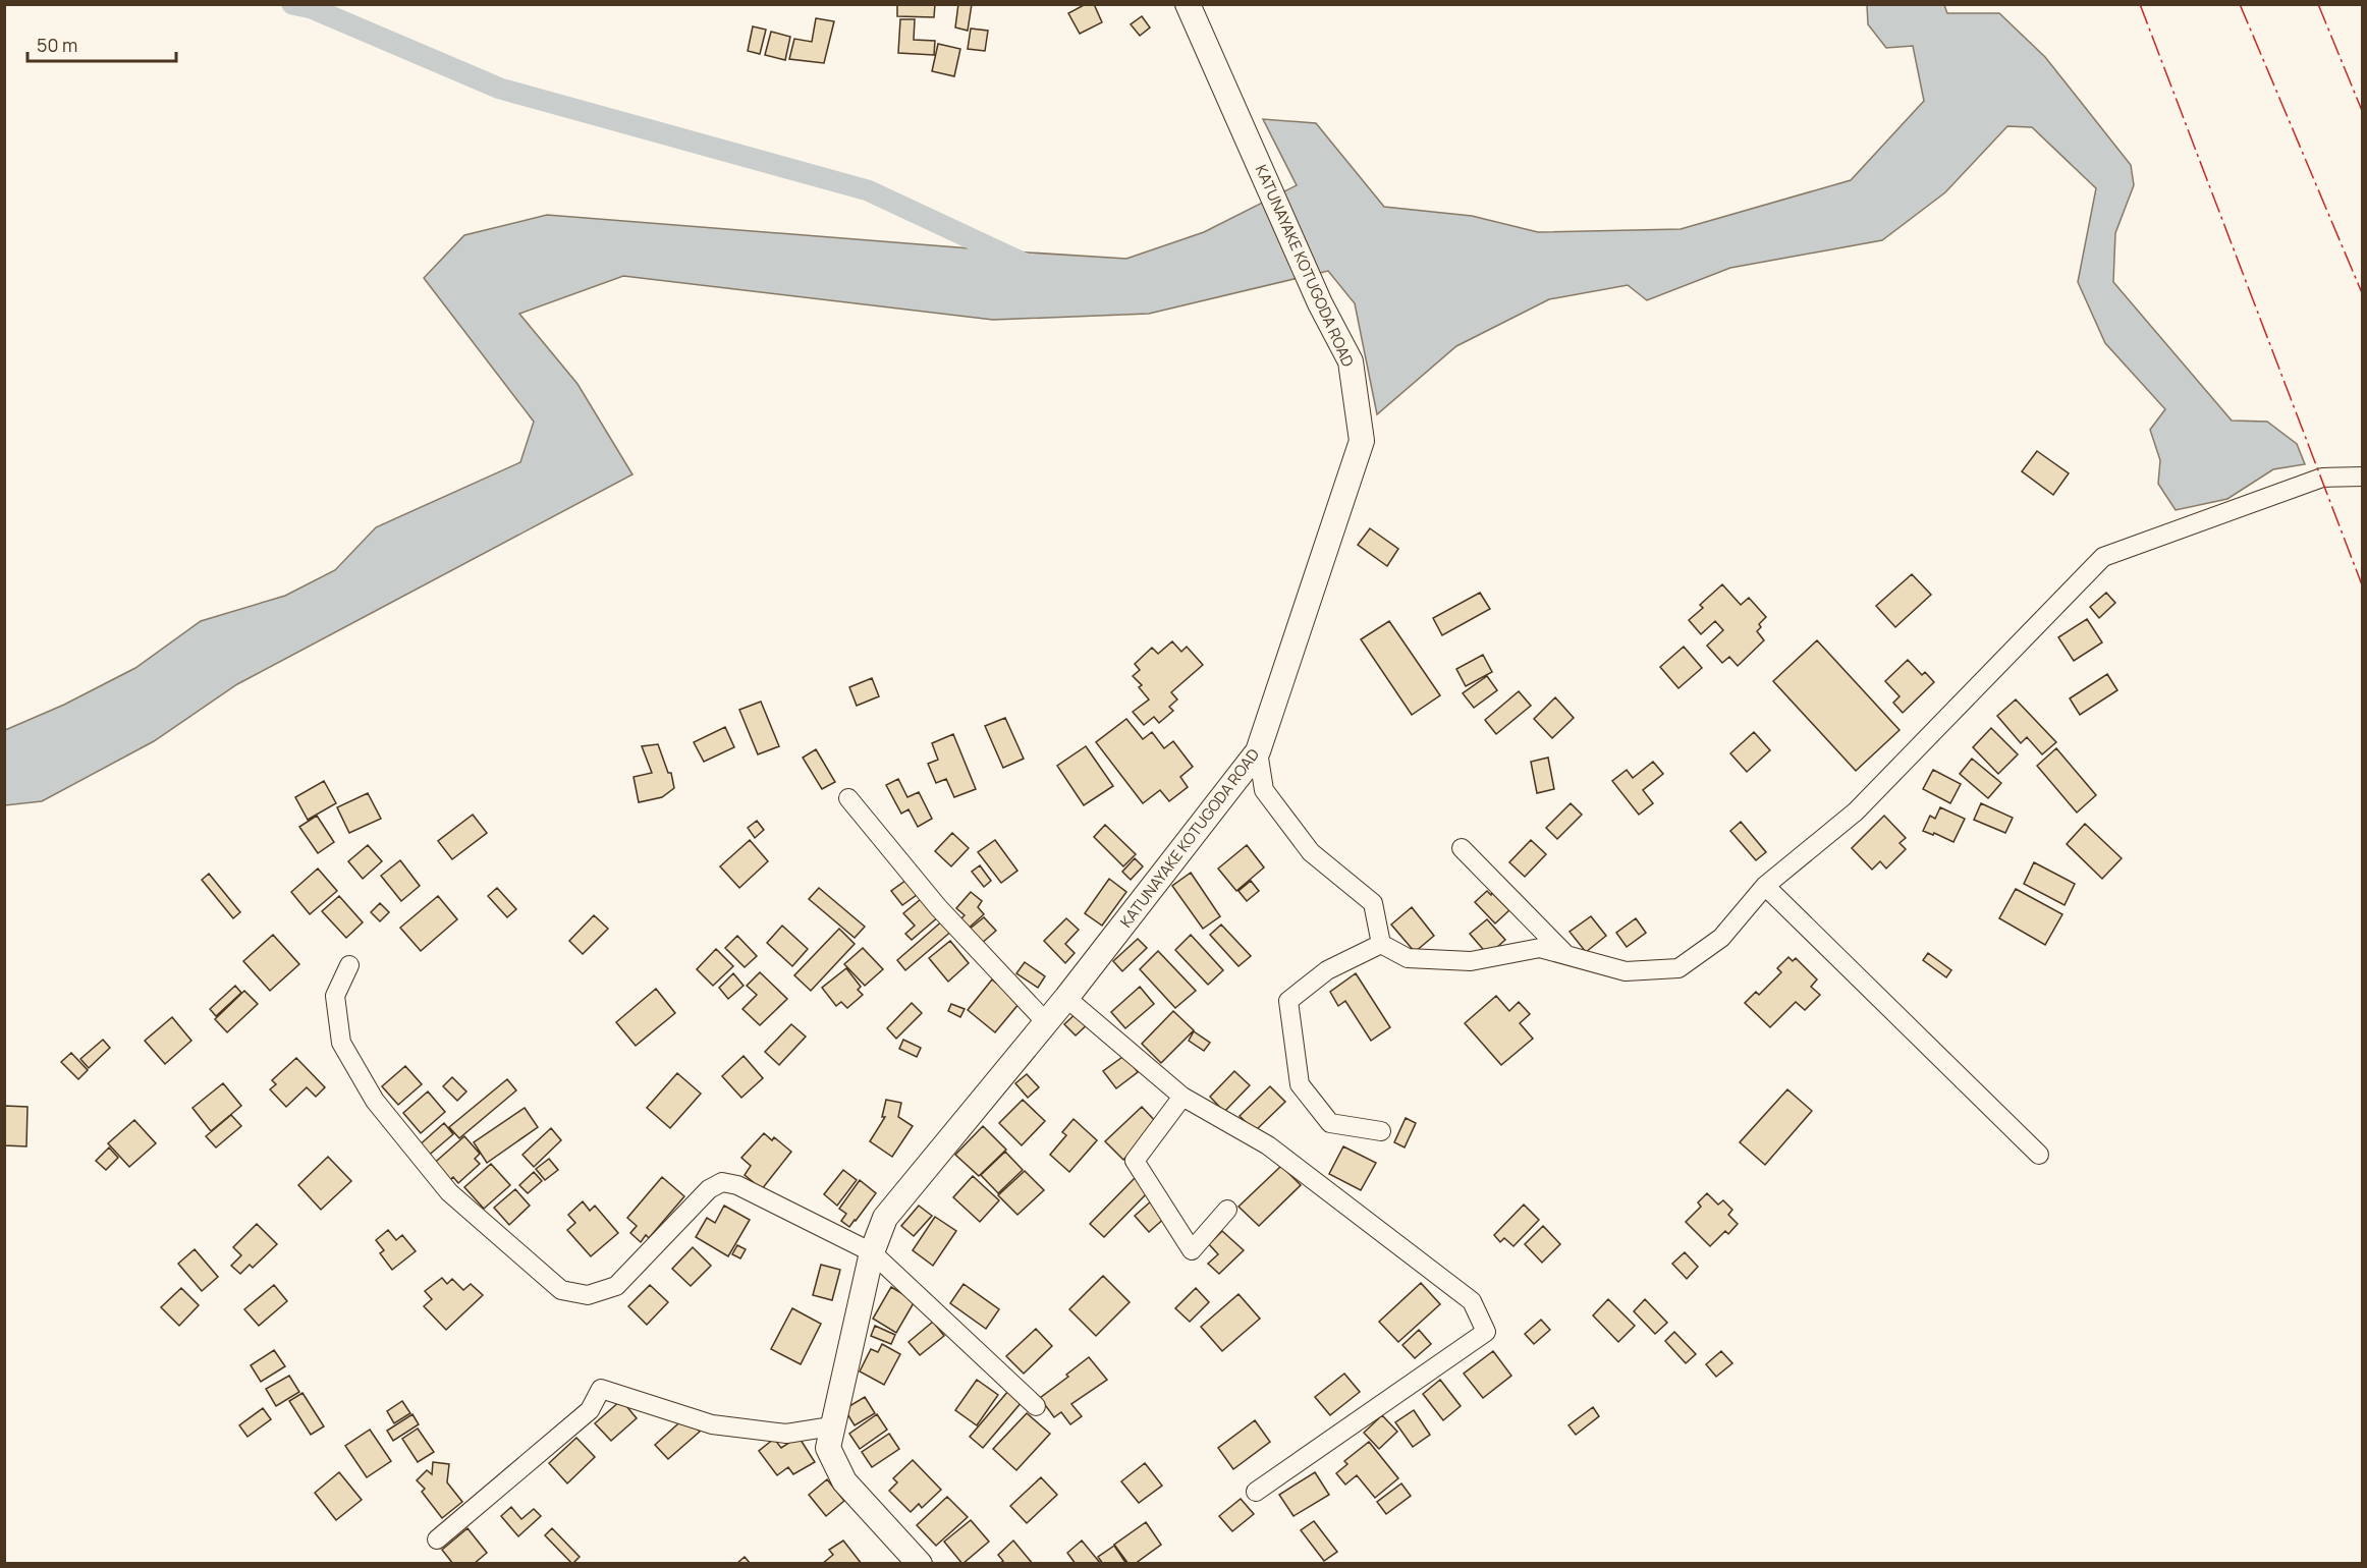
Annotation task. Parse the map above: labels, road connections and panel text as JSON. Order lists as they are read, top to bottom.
{
  "streets": {
    "main road": ["KATUNAYAKE KOTUGODA ROAD"]
  },
  "scale_bar": "50 m"
}
